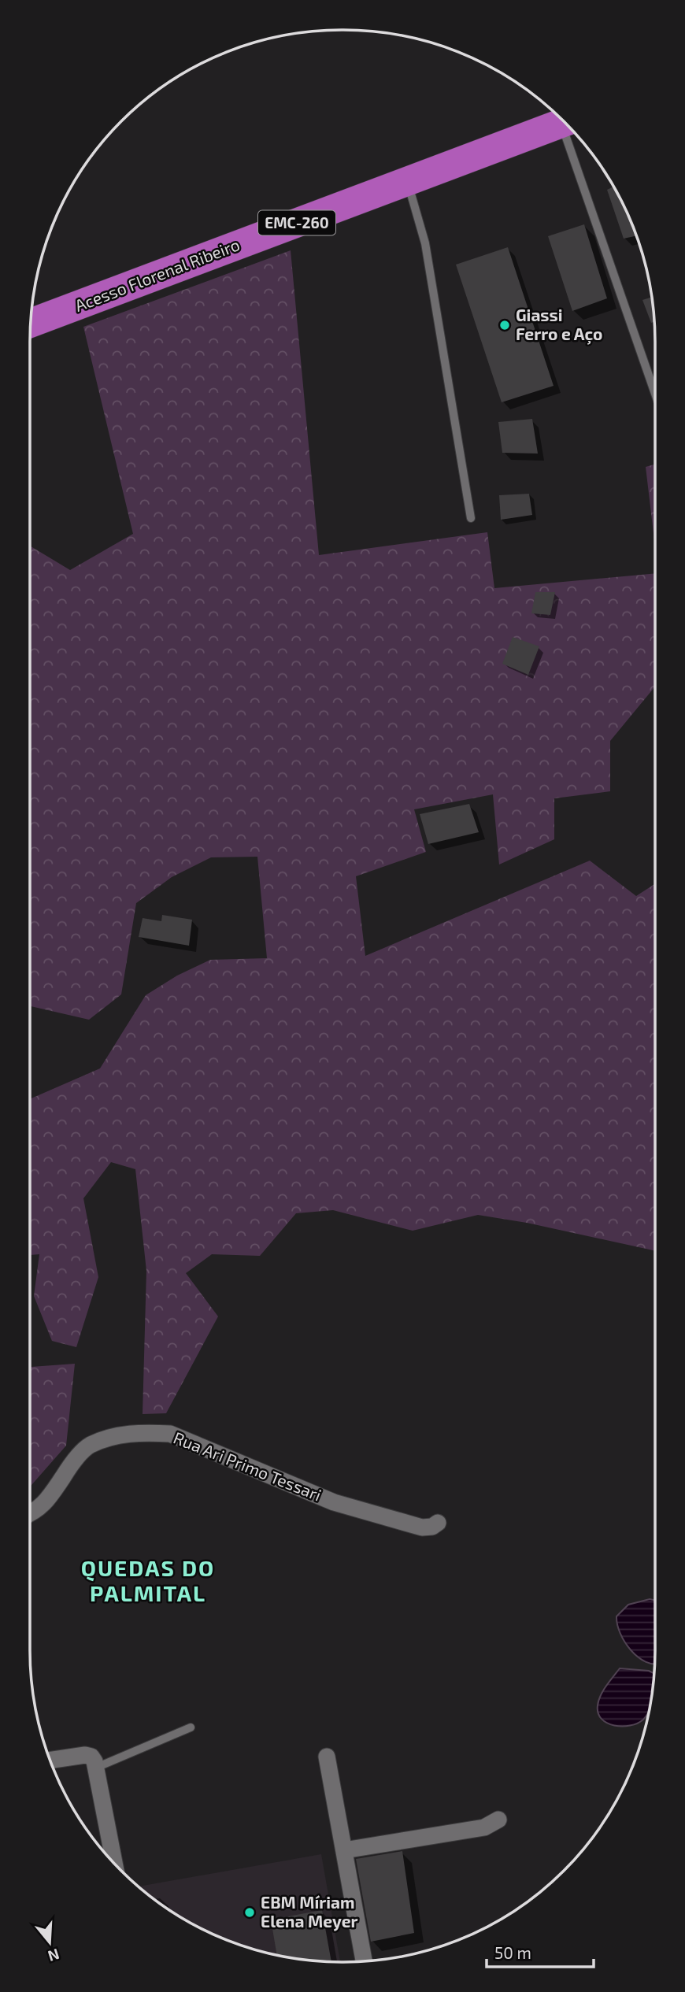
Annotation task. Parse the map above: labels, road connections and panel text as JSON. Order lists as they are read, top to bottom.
{
  "streets": {
    "highway": ["EMC-260", "Acesso Florenal Ribeiro"],
    "street": ["Rua Ari Primo Tessari"]
  },
  "districts": ["QUEDAS DO PALMITAL"],
  "places": ["Giassi Ferro e Aço", "EBM Míriam Elena Meyer"],
  "scale_bar": "50 m",
  "north": "bottom"
}
